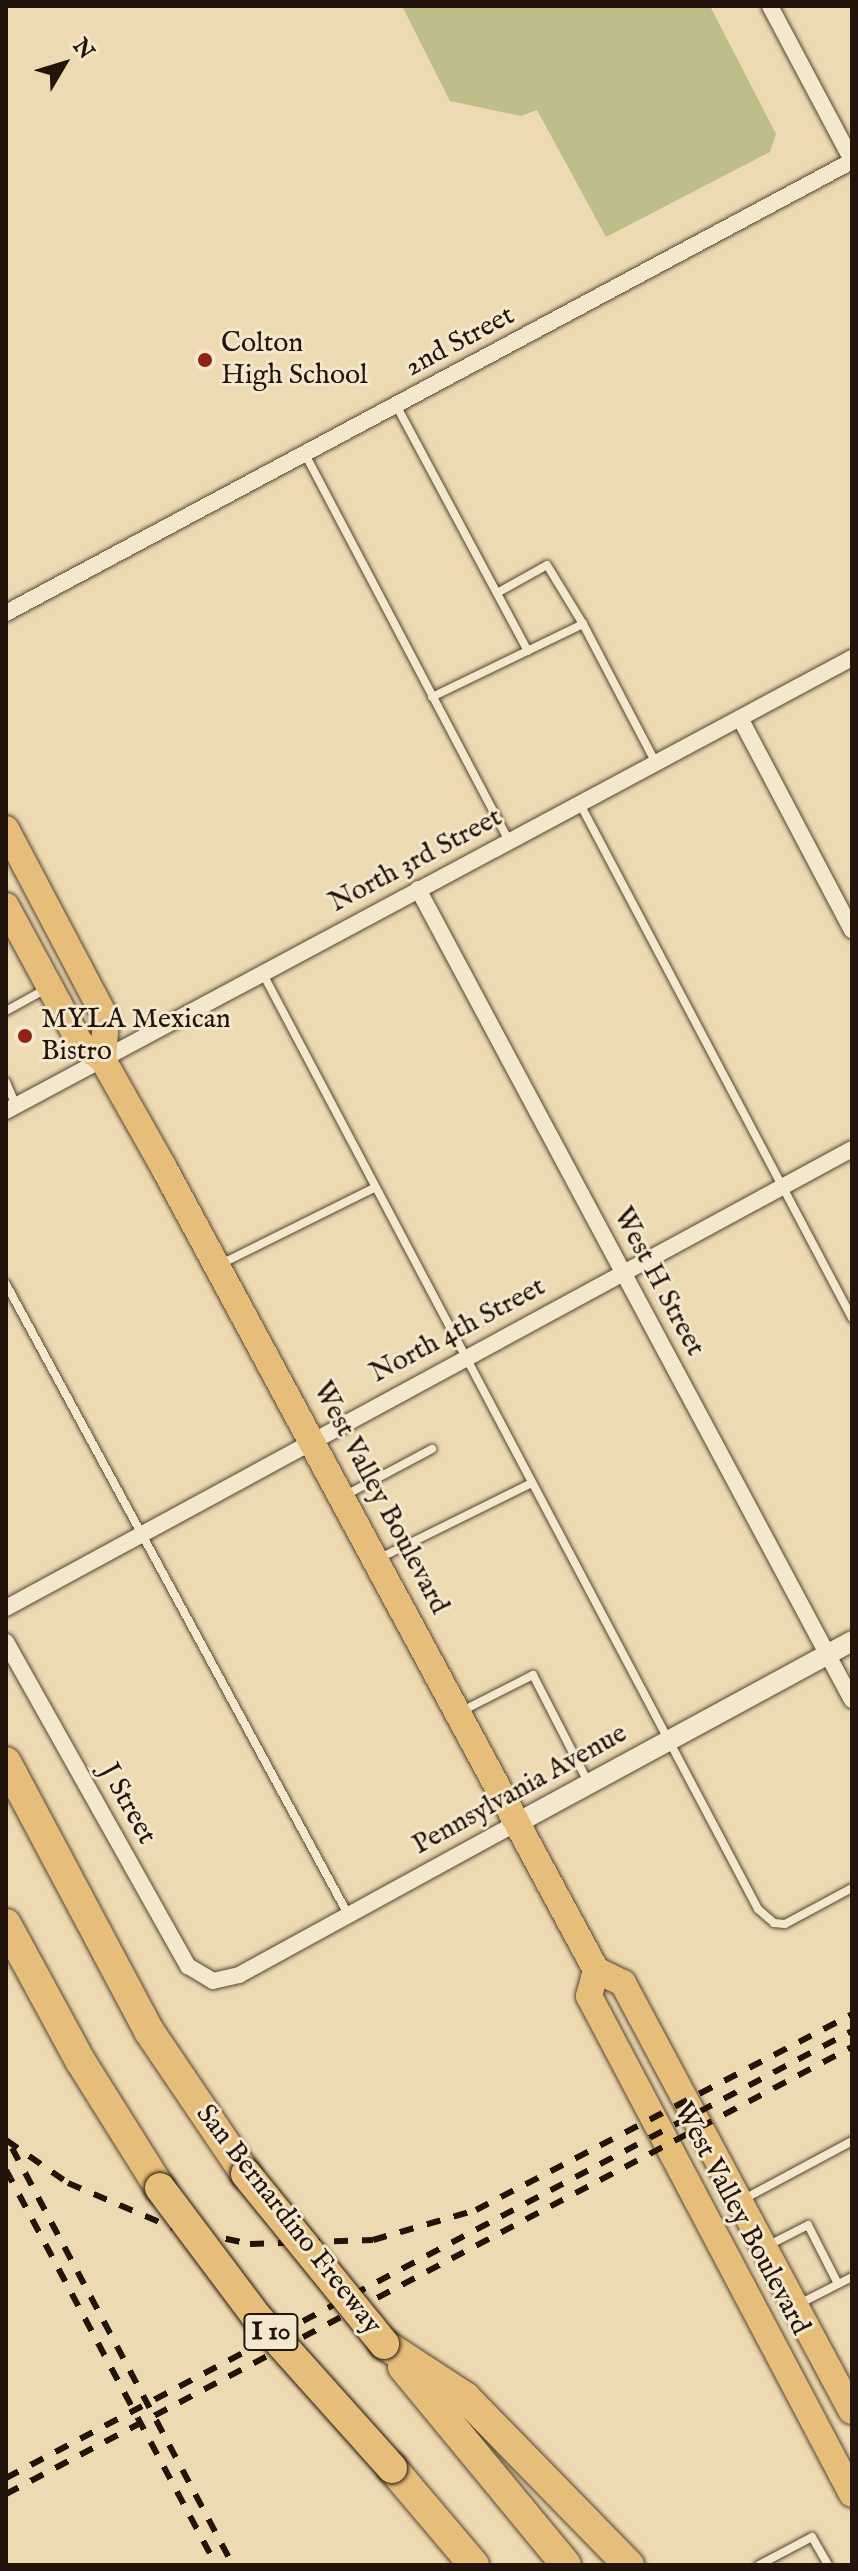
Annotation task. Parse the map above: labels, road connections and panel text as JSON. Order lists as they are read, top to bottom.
{
  "streets": {
    "highway": ["San Bernardino Freeway", "I 10"],
    "main road": ["West Valley Boulevard"],
    "street": [
      "2nd Street",
      "North 3rd Street",
      "West H Street",
      "North 4th Street",
      "Pennsylvania Avenue",
      "J Street"
    ]
  },
  "crossings": [
    ["North 3rd Street", "West H Street"],
    ["North 3rd Street", "West Valley Boulevard"],
    ["West H Street", "North 4th Street"],
    ["West H Street", "Pennsylvania Avenue"],
    ["North 4th Street", "West Valley Boulevard"],
    ["West Valley Boulevard", "Pennsylvania Avenue"],
    ["Pennsylvania Avenue", "J Street"]
  ],
  "places": ["Colton High School", "MYLA Mexican Bistro"],
  "north": "top right"
}
